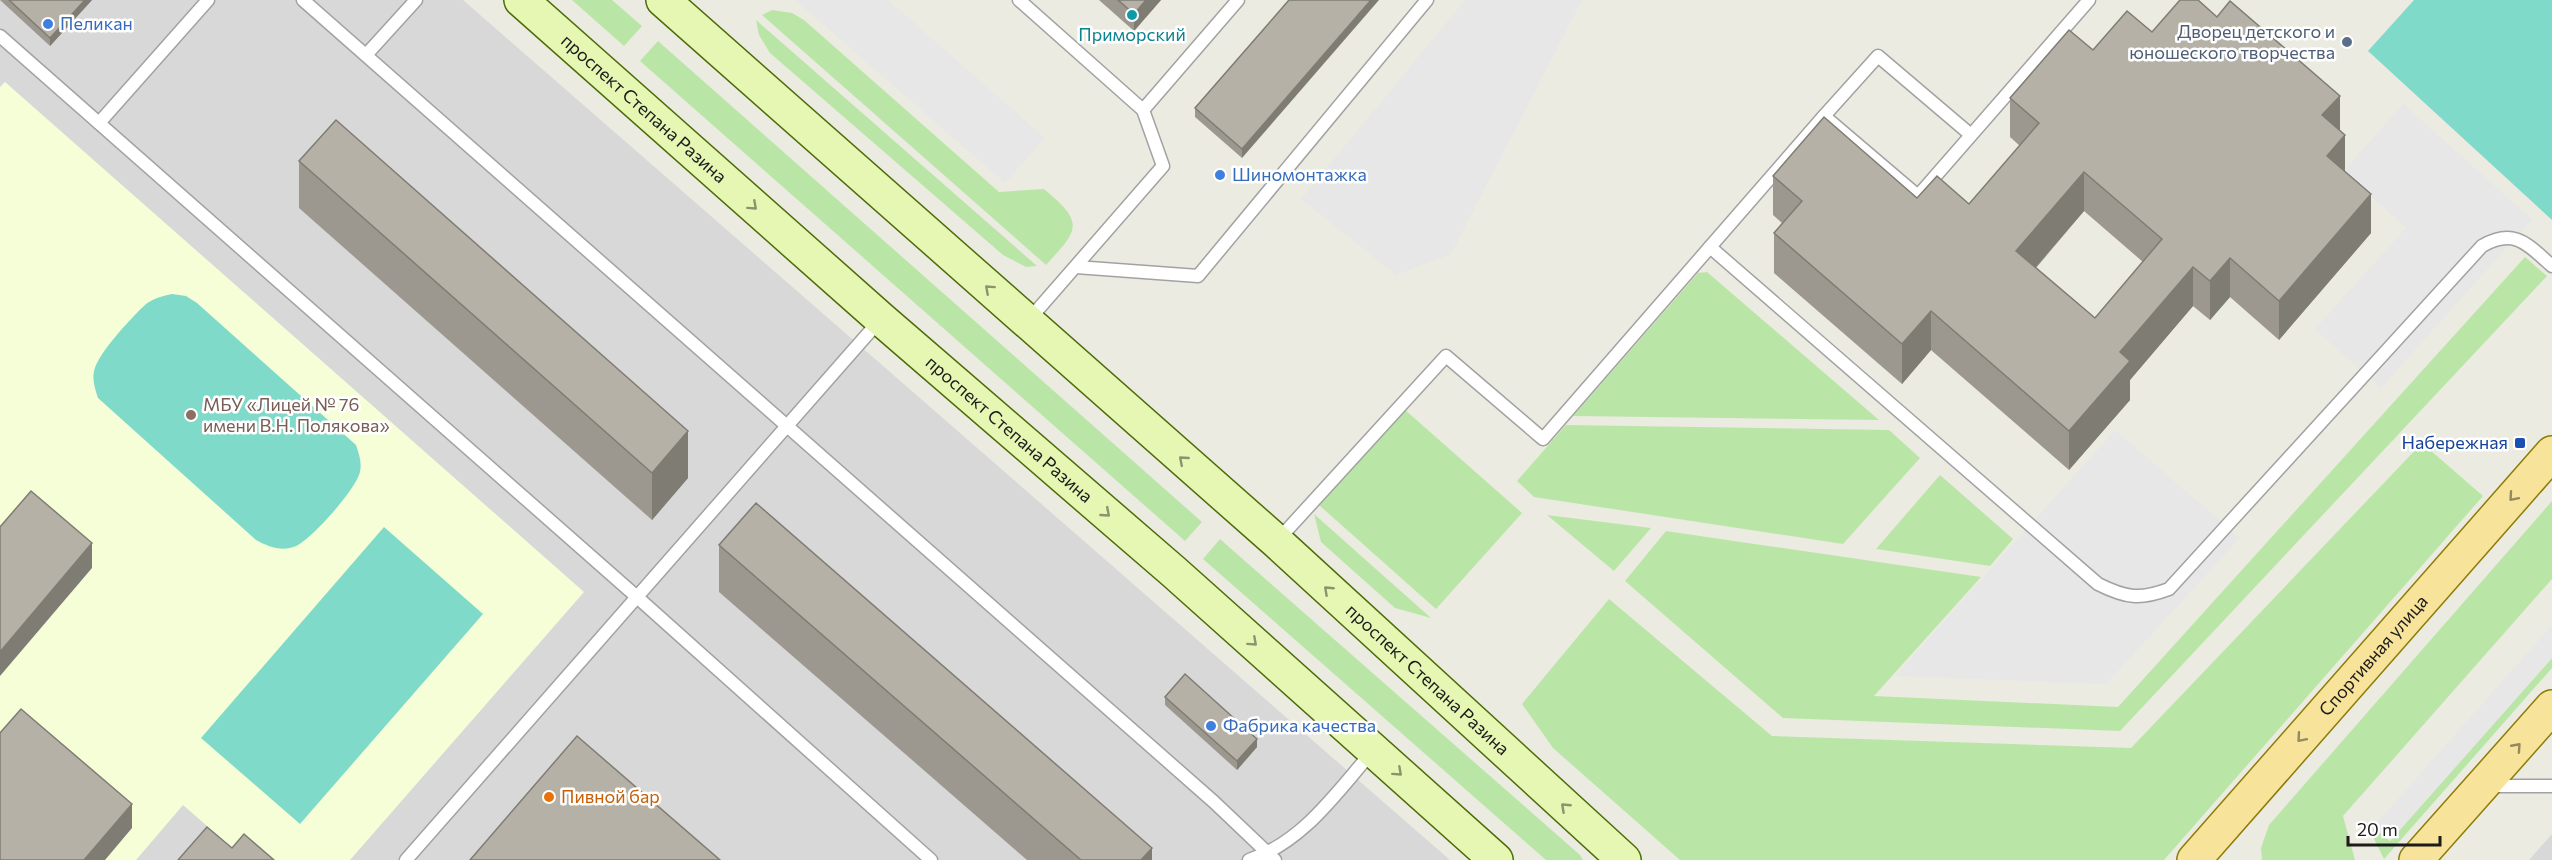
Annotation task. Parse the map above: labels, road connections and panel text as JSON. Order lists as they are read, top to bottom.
{
  "streets": {
    "main road": ["проспект Степана Разина", "Спортивная улица"]
  },
  "places": {
    "other": [
      "Приморский",
      "Пеликан",
      "Дворец детского и юношеского творчества",
      "Шиномонтажка",
      "МБУ «Лицей № 76 имени В.Н. Полякова»",
      "Фабрика качества",
      "Пивной бар"
    ],
    "transit": ["Набережная"]
  },
  "scale_bar": "20 m"
}
